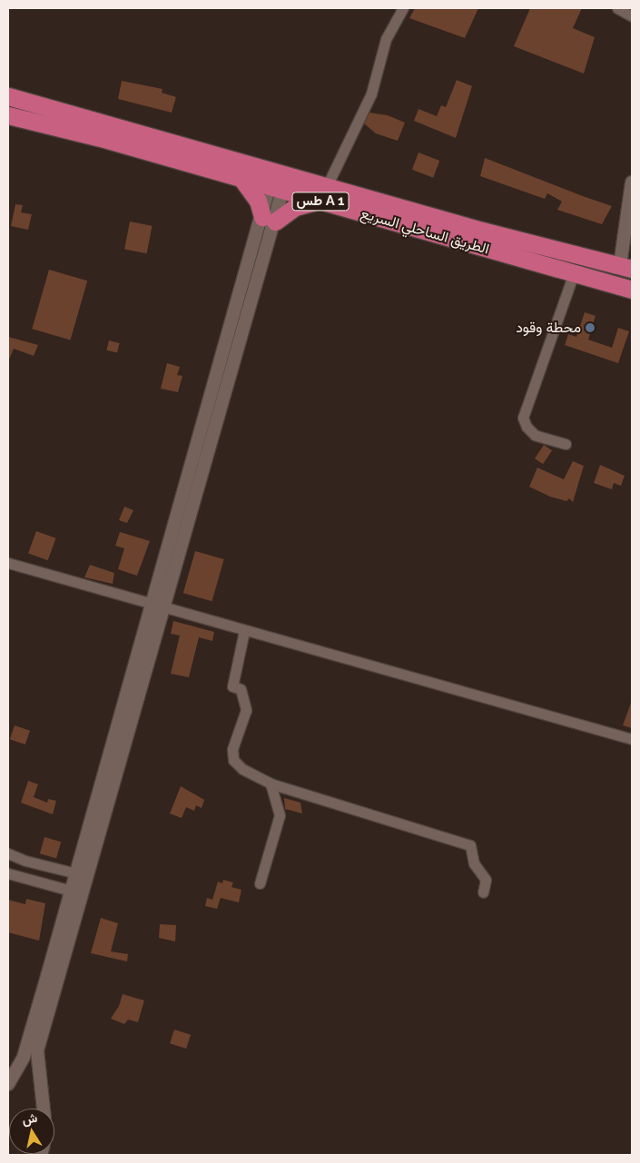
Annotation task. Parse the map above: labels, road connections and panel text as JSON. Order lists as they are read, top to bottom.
{
  "streets": {
    "highway": ["طس A 1", "الطريق الساحلي السريع"]
  },
  "places": ["محطة وقود"],
  "north": "top"
}
